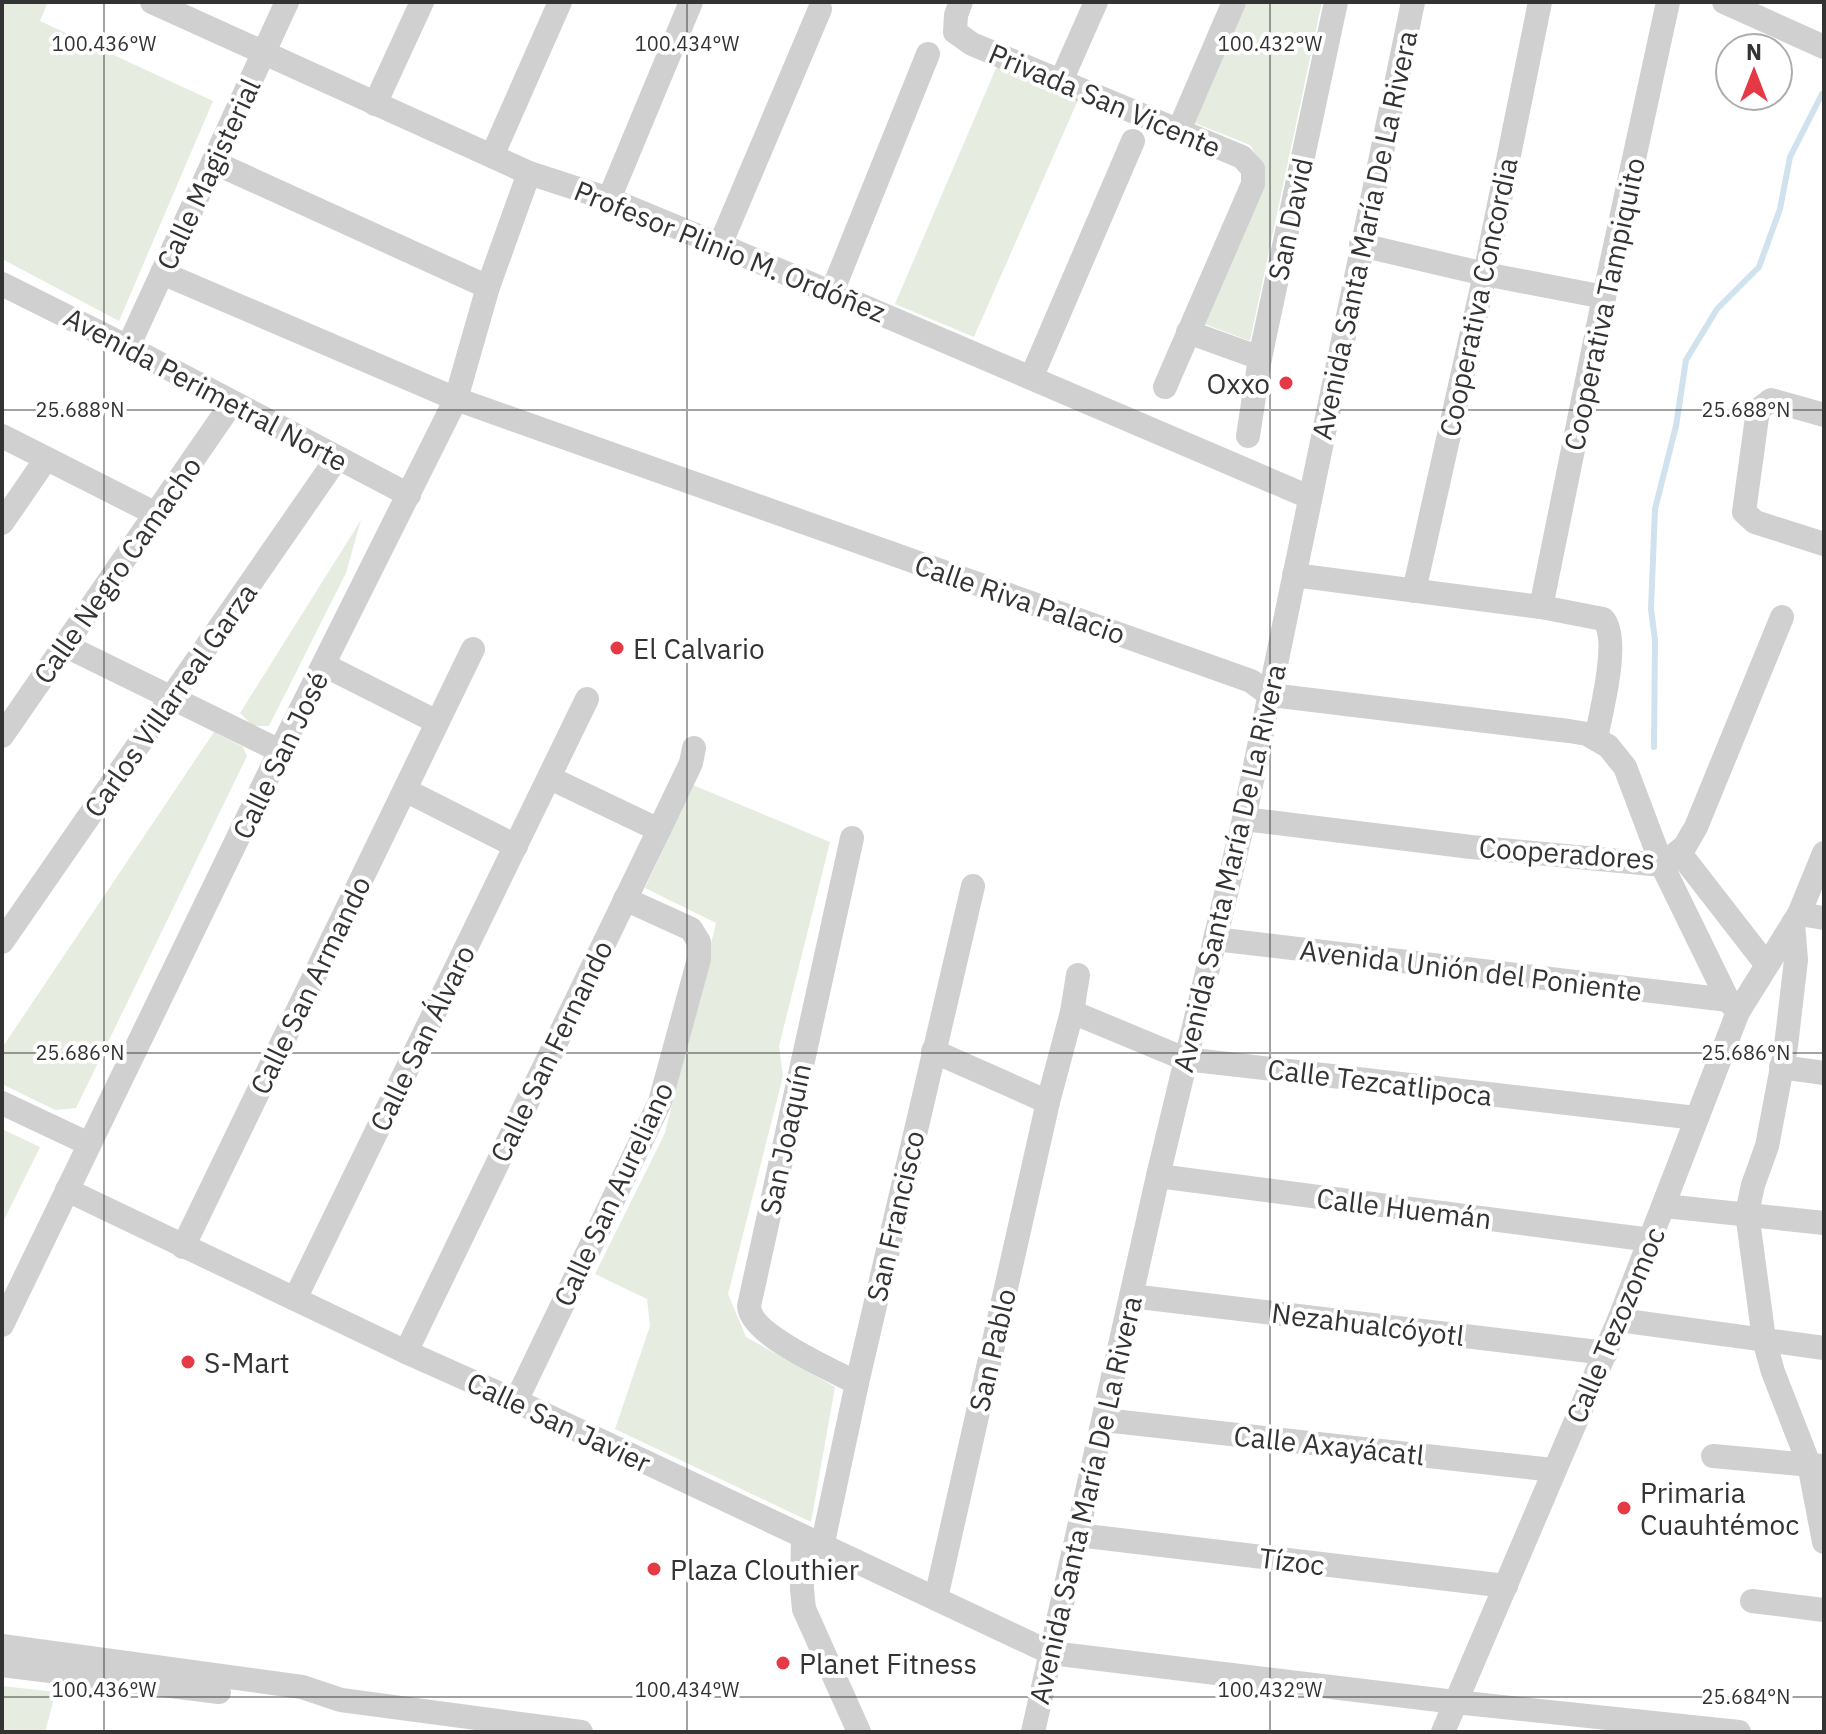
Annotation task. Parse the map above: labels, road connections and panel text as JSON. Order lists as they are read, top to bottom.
{
  "streets": {
    "street": [
      "Privada San Vicente",
      "Calle Magisterial",
      "San David",
      "Avenida Santa María De La Rivera",
      "Profesor Plinio M. Ordóñez",
      "Cooperativa Concordia",
      "Cooperativa Tampiquito",
      "Avenida Perimetral Norte",
      "Calle Negro Camacho",
      "Calle Riva Palacio",
      "Carlos Villarreal Garza",
      "Calle San José",
      "Cooperadores",
      "Avenida Unión del Poniente",
      "Calle San Armando",
      "Calle San Álvaro",
      "Calle San Fernando",
      "Calle Tezcatlipoca",
      "San Joaquín",
      "Calle San Aureliano",
      "Calle Huemán",
      "San Francisco",
      "Nezahualcóyotl",
      "Calle Tezozomoc",
      "San Pablo",
      "Calle San Javier",
      "Calle Axayácatl",
      "Tízoc"
    ]
  },
  "crossings": [
    ["Calle Magisterial", "Profesor Plinio M. Ordóñez"],
    ["Calle Magisterial", "Avenida Perimetral Norte"],
    ["Calle Magisterial", "Calle Riva Palacio"],
    ["Avenida Santa María De La Rivera", "Profesor Plinio M. Ordóñez"],
    ["Avenida Santa María De La Rivera", "Calle Riva Palacio"],
    ["Avenida Santa María De La Rivera", "Cooperadores"],
    ["Avenida Santa María De La Rivera", "Avenida Unión del Poniente"],
    ["Avenida Santa María De La Rivera", "Calle Tezcatlipoca"],
    ["Avenida Santa María De La Rivera", "Calle Huemán"],
    ["Avenida Santa María De La Rivera", "Nezahualcóyotl"],
    ["Avenida Santa María De La Rivera", "Calle San Javier"],
    ["Avenida Santa María De La Rivera", "Calle Axayácatl"],
    ["Avenida Santa María De La Rivera", "Tízoc"],
    ["Profesor Plinio M. Ordóñez", "Calle San José"],
    ["Avenida Perimetral Norte", "Calle Negro Camacho"],
    ["Avenida Perimetral Norte", "Carlos Villarreal Garza"],
    ["Avenida Perimetral Norte", "Calle San José"],
    ["Calle Riva Palacio", "Calle San José"],
    ["Calle San José", "Calle San Javier"],
    ["Avenida Unión del Poniente", "Calle Tezozomoc"],
    ["Calle San Armando", "Calle San Javier"],
    ["Calle San Álvaro", "Calle San Javier"],
    ["Calle San Fernando", "Calle San Aureliano"],
    ["Calle San Fernando", "Calle San Javier"],
    ["Calle Tezcatlipoca", "Calle Tezozomoc"],
    ["Calle Tezcatlipoca", "San Pablo"],
    ["San Joaquín", "San Francisco"],
    ["Calle San Aureliano", "Calle San Javier"],
    ["Calle Huemán", "Calle Tezozomoc"],
    ["San Francisco", "Calle San Javier"],
    ["Nezahualcóyotl", "Calle Tezozomoc"],
    ["Calle Tezozomoc", "Calle San Javier"],
    ["Calle Tezozomoc", "Calle Axayácatl"],
    ["Calle Tezozomoc", "Tízoc"],
    ["San Pablo", "Calle San Javier"]
  ],
  "places": [
    "Oxxo",
    "El Calvario",
    "S-Mart",
    "Primaria Cuauhtémoc",
    "Plaza Clouthier",
    "Planet Fitness"
  ],
  "north": "top",
  "coordinates": [
    "100.436°W",
    "100.434°W",
    "100.432°W",
    "25.688°N",
    "25.686°N",
    "25.684°N"
  ]
}
